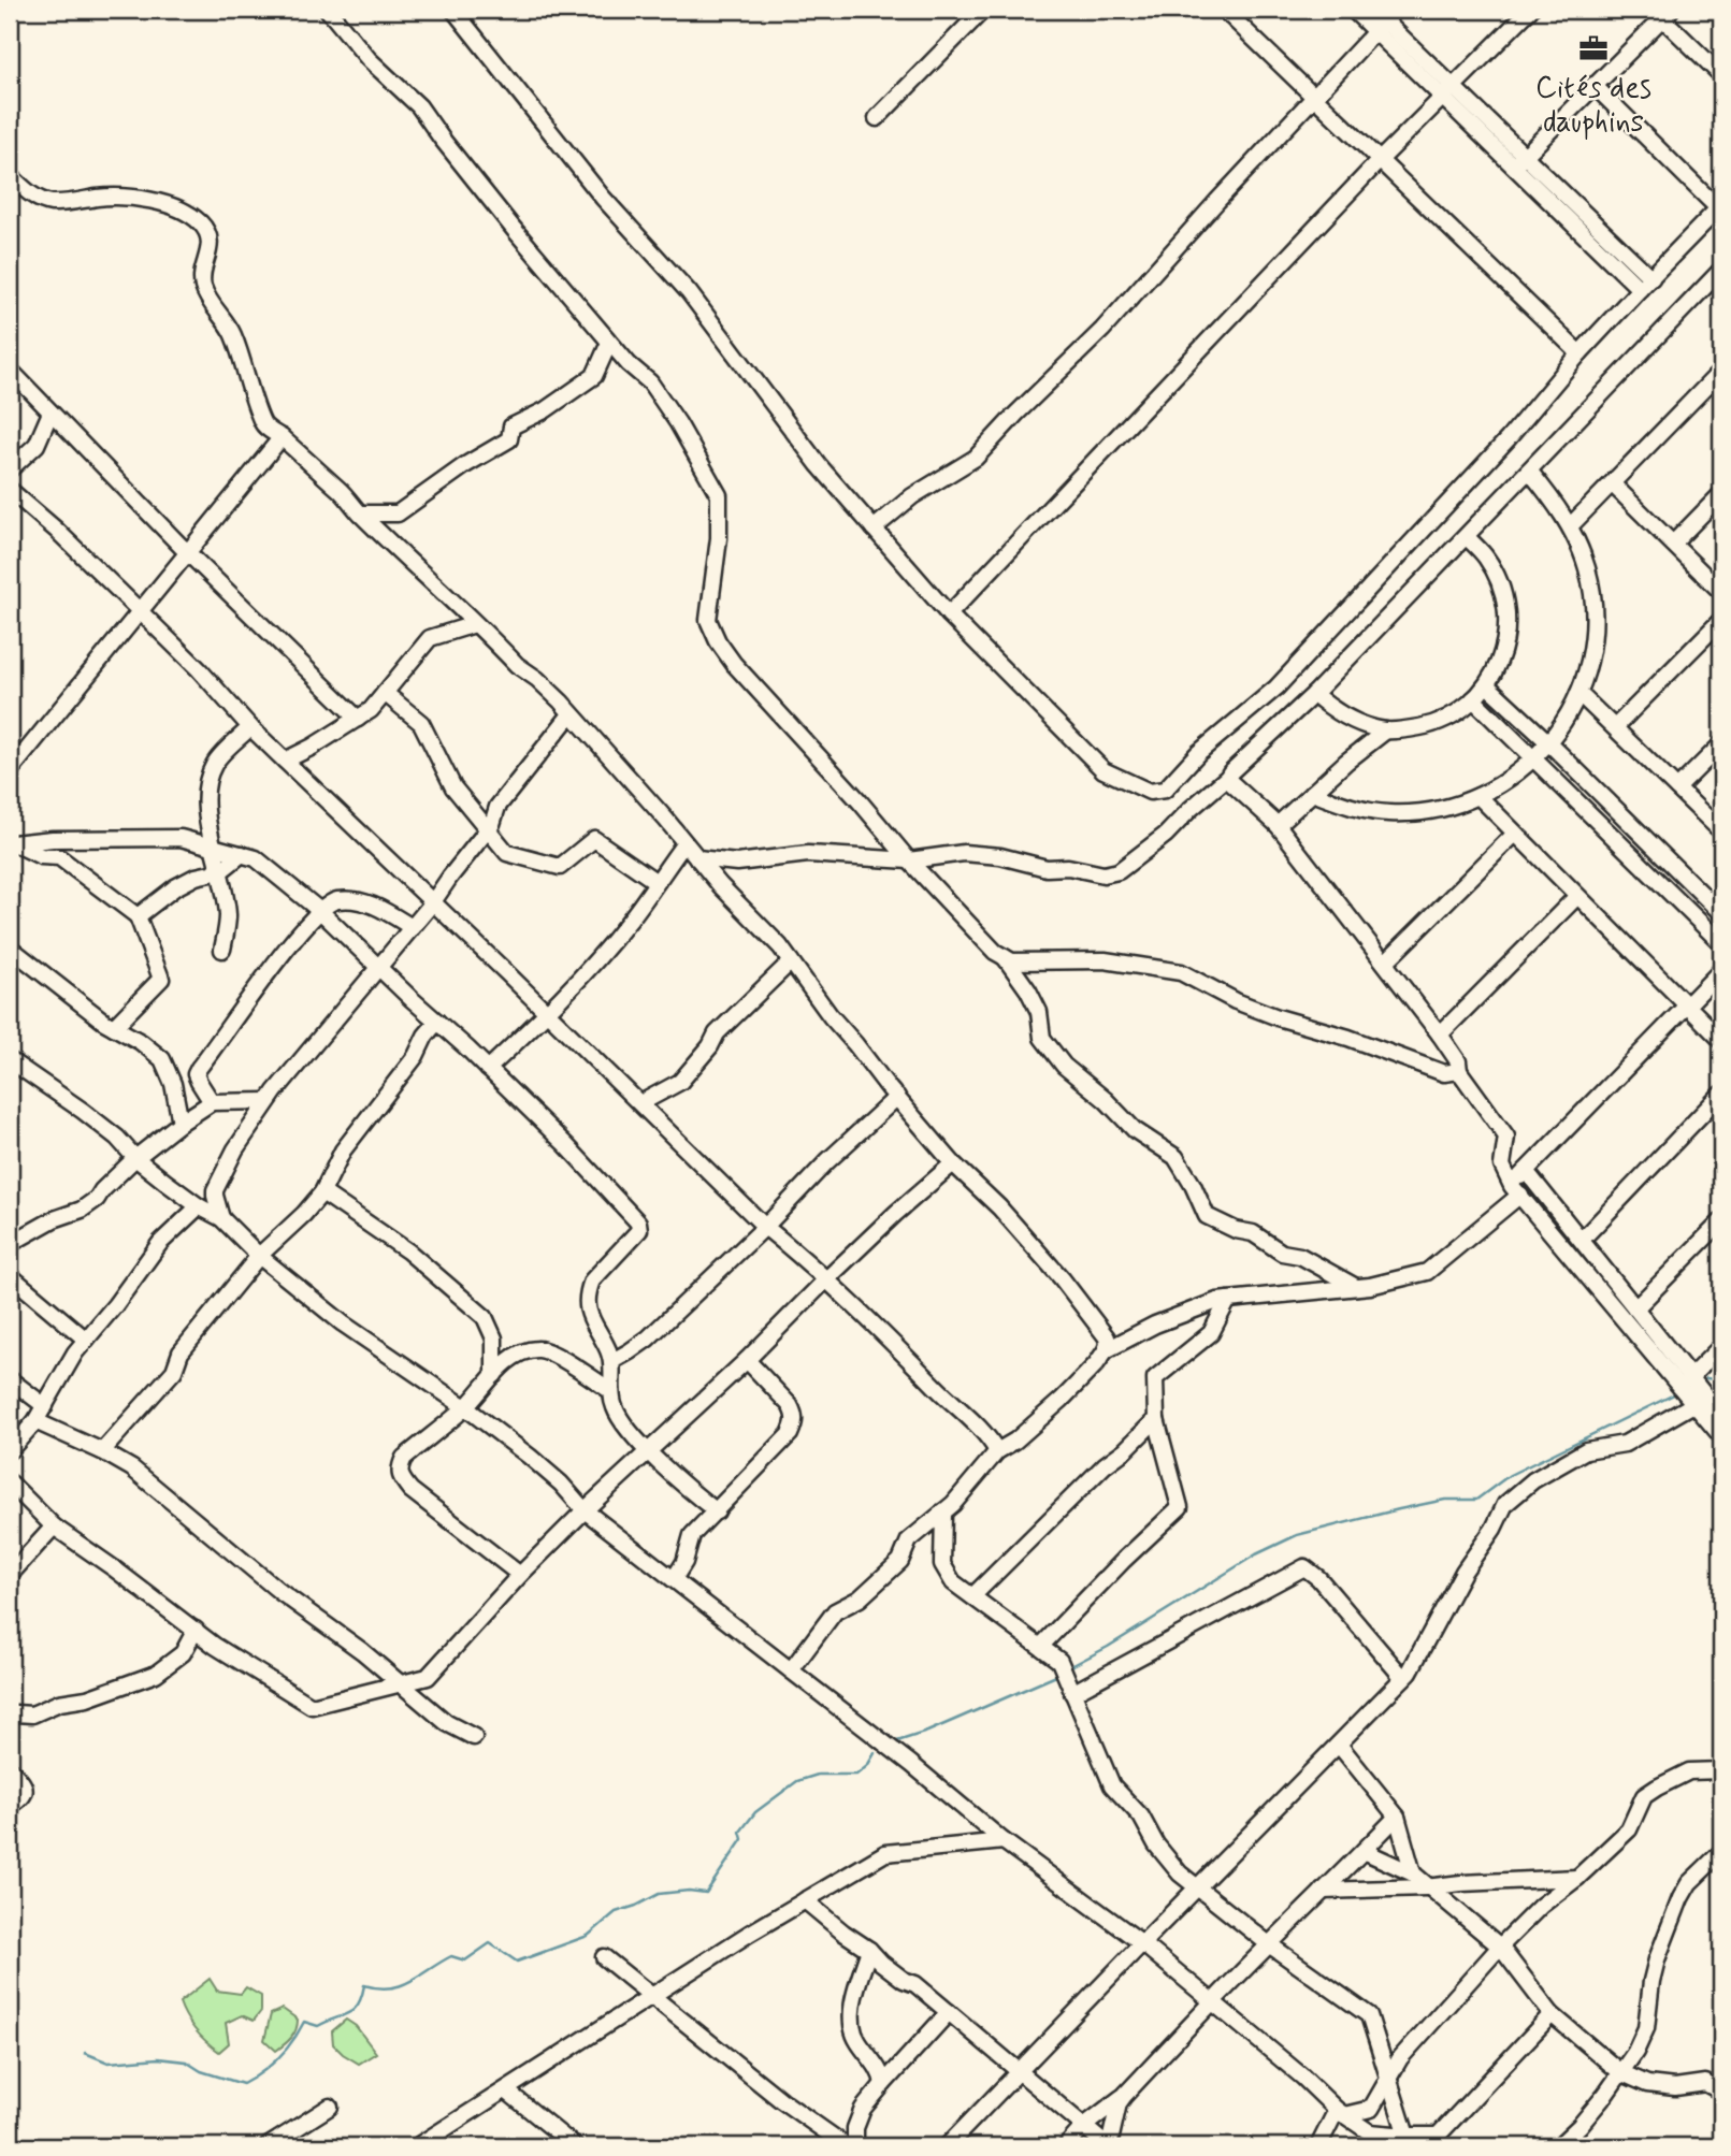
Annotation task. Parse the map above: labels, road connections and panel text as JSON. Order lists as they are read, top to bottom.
{
  "places": {
    "office": ["Cités des dauphins"]
  }
}
